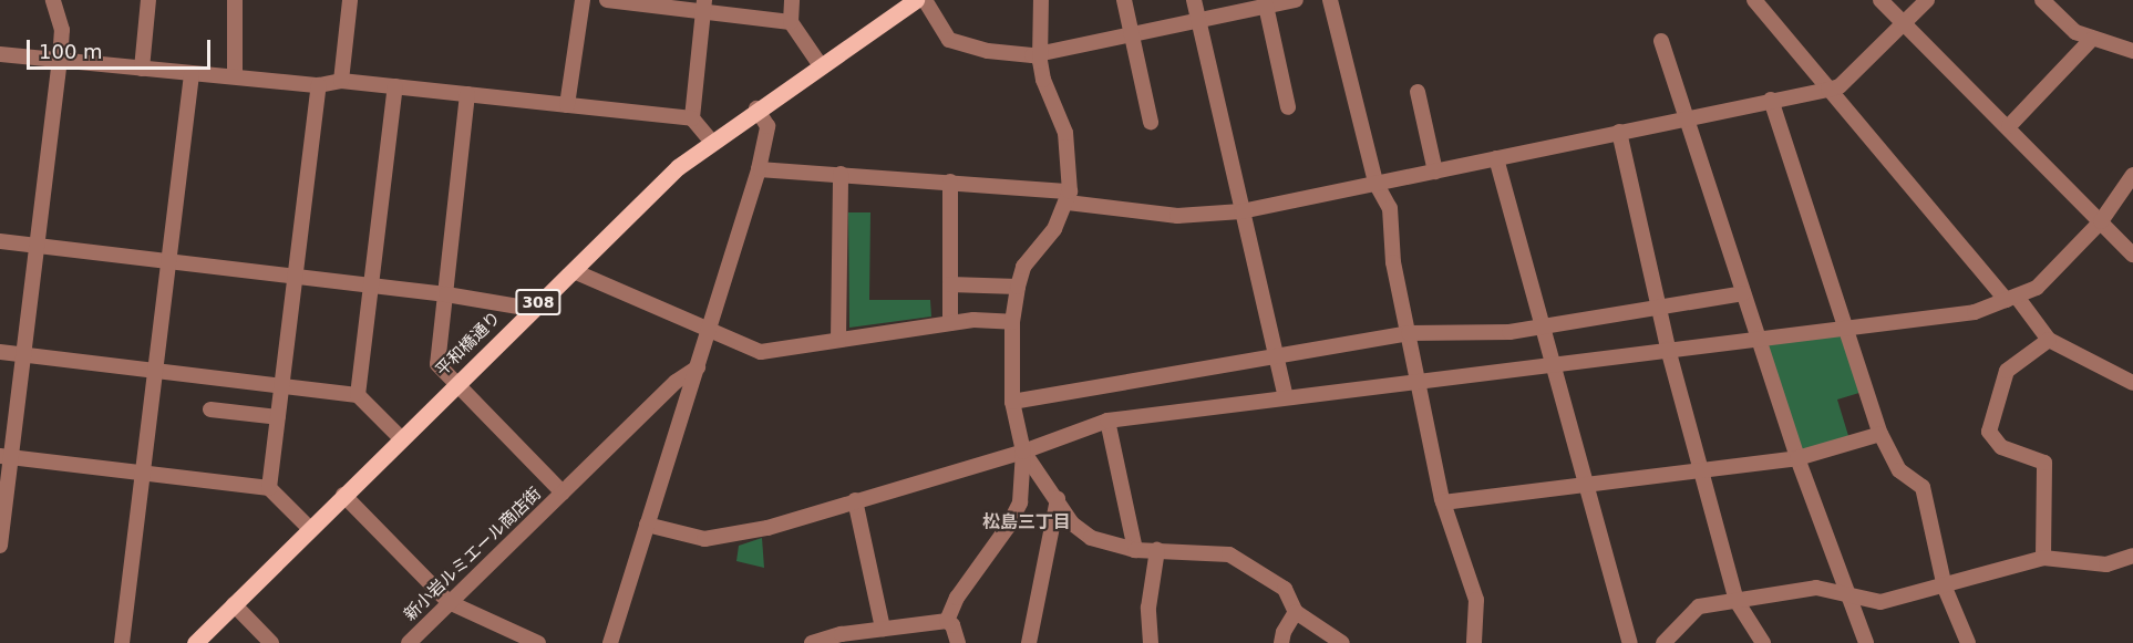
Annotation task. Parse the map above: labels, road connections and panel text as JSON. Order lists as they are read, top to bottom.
{
  "streets": {
    "main road": ["308", "平和橋通り"],
    "street": ["新小岩ルミエール商店街"]
  },
  "districts": ["松島三丁目"],
  "scale_bar": "100 m"
}
